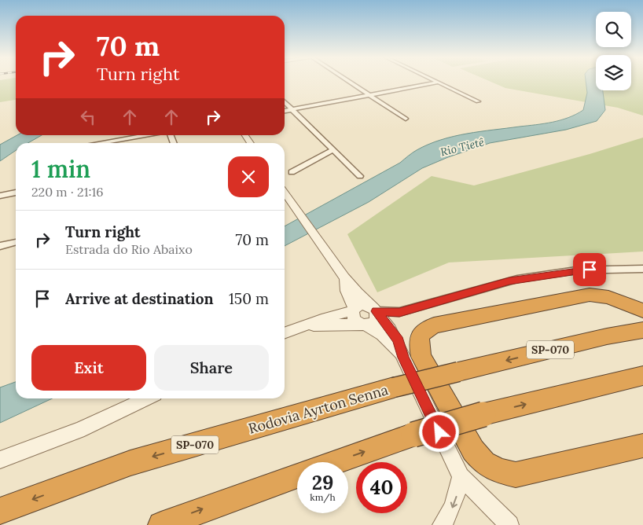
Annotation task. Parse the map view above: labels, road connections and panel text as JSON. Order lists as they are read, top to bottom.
{
  "streets": {
    "highway": ["SP-070", "Rodovia Ayrton Senna"]
  },
  "water": ["Rio Tietê"],
  "page": {
    "turn": ["70 m", "Turn right"],
    "heading": ["1 min", "220 m · 21:16"],
    "list": [
      {
        "name": "Turn right",
        "note": "Estrada do Rio Abaixo",
        "value": "70 m"
      },
      {
        "name": "Arrive at destination",
        "value": "150 m"
      }
    ],
    "buttons": ["Exit", "Share"],
    "speed": "29 km/h",
    "limit": "40"
  }
}
